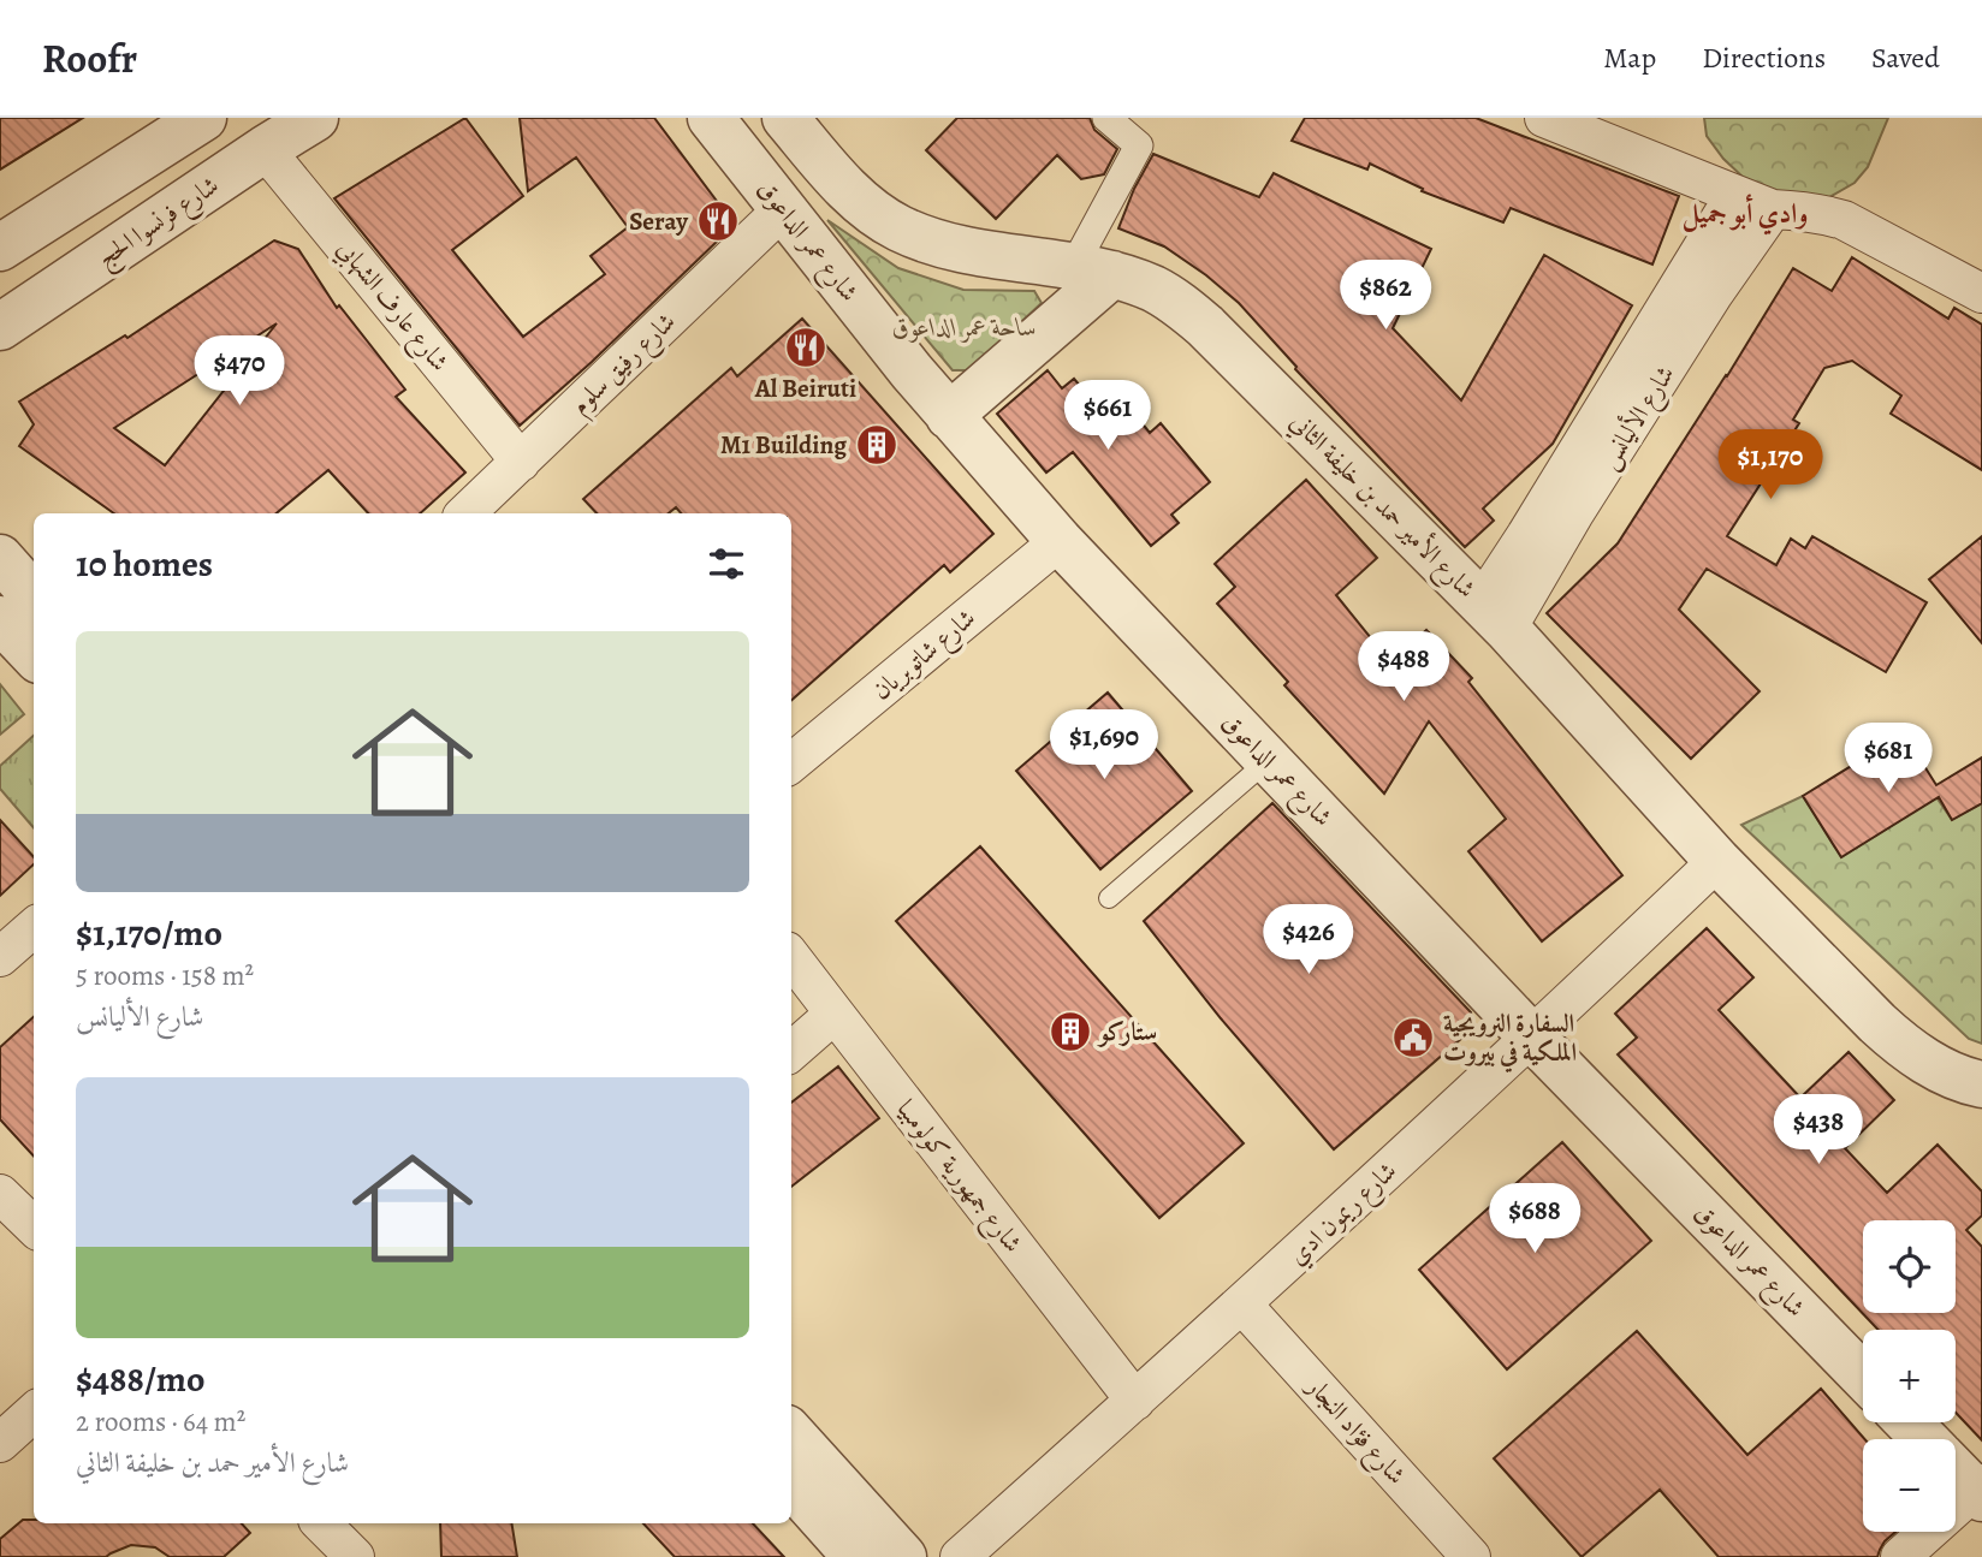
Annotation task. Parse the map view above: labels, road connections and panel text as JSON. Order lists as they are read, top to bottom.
{
  "streets": {
    "street": [
      "شارع فرنسوا الحج",
      "شارع عمر الداعوق",
      "شارع عارف الشهابي",
      "شارع رفيق سلوم",
      "شارع الأليانس",
      "شارع الأمير حمد بن خليفة الثاني",
      "شارع شاتوبريان",
      "شارع جمهورية كولومبيا",
      "شارع ريمون ادي",
      "شارع فؤاد النجار"
    ]
  },
  "crossings": [
    ["شارع فرنسوا الحج", "شارع عارف الشهابي"],
    ["شارع عمر الداعوق", "شارع رفيق سلوم"],
    ["شارع عمر الداعوق", "شارع شاتوبريان"],
    ["شارع عمر الداعوق", "شارع ريمون ادي"],
    ["شارع عارف الشهابي", "شارع رفيق سلوم"],
    ["شارع الأليانس", "شارع الأمير حمد بن خليفة الثاني"],
    ["شارع الأمير حمد بن خليفة الثاني", "شارع ريمون ادي"],
    ["شارع جمهورية كولومبيا", "شارع ريمون ادي"],
    ["شارع ريمون ادي", "شارع فؤاد النجار"]
  ],
  "districts": ["وادي أبو جميل"],
  "parks": ["ساحة عمر الداعوق"],
  "places": {
    "restaurant": ["Seray", "Al Beiruti"],
    "building": ["M1 Building", "ستاركو"],
    "public building": ["السفارة النرويجية الملكية في بيروت"]
  },
  "page": {
    "header": "Roofr",
    "nav": ["Map", "Directions", "Saved"],
    "price": [
      "$862",
      "$470",
      "$661",
      "$1,170",
      "$488",
      "$1,690",
      "$681",
      "$426",
      "$438",
      "$688"
    ],
    "heading": "10 homes",
    "list": [
      {
        "name": "$1,170/mo",
        "note": "5 rooms · 158 m² · شارع الأليانس"
      },
      {
        "name": "$488/mo",
        "note": "2 rooms · 64 m² · شارع الأمير حمد بن خليفة الثاني"
      }
    ],
    "map_buttons": ["+", "−"]
  }
}
